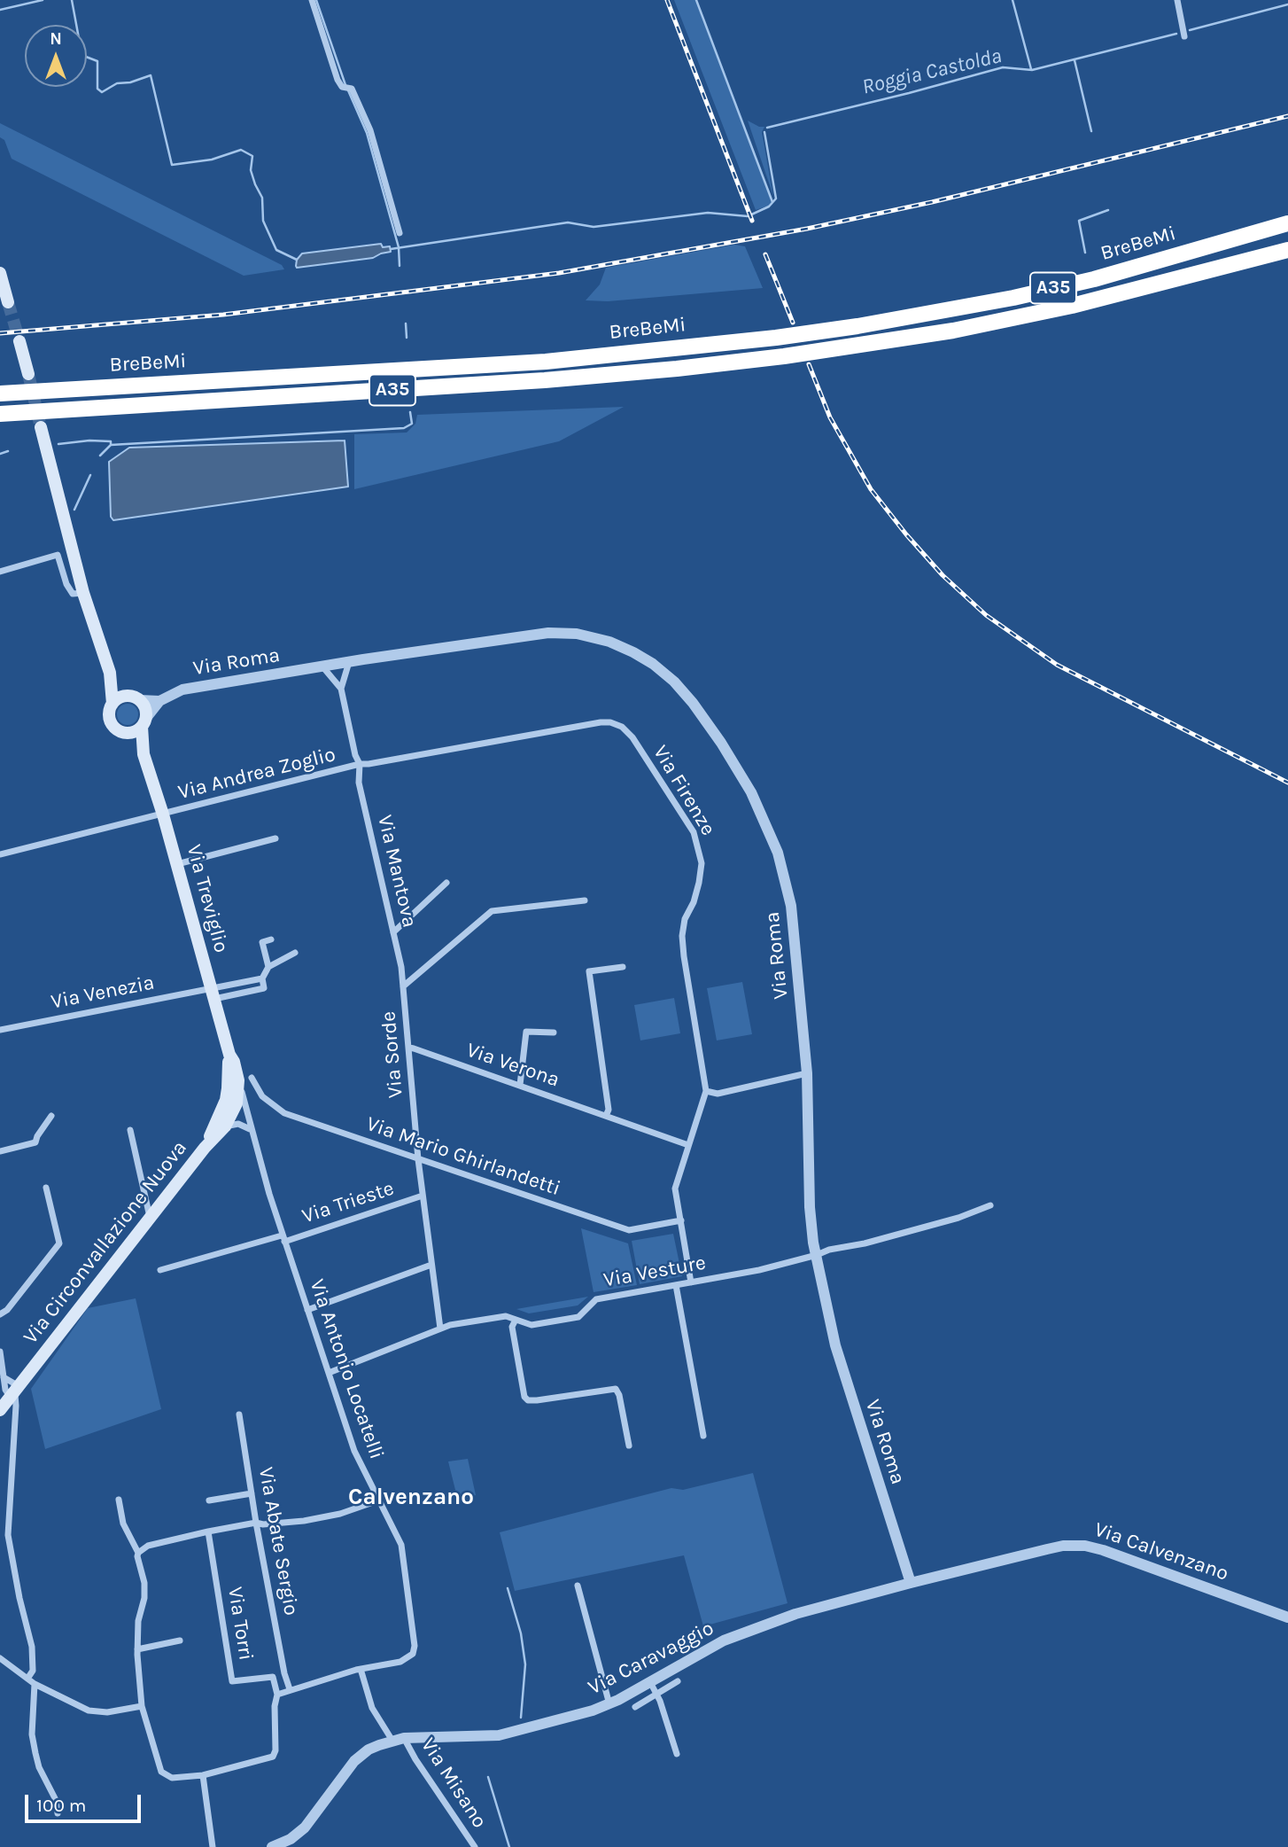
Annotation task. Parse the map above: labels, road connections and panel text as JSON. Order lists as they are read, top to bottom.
{
  "streets": {
    "highway": ["BreBeMi", "A35"],
    "main road": ["Via Treviglio", "Via Circonvallazione Nuova"],
    "street": [
      "Via Roma",
      "Via Andrea Zoglio",
      "Via Firenze",
      "Via Mantova",
      "Via Venezia",
      "Via Sorde",
      "Via Verona",
      "Via Mario Ghirlandetti",
      "Via Trieste",
      "Via Vesture",
      "Via Antonio Locatelli",
      "Via Abate Sergio",
      "Via Calvenzano",
      "Via Torri",
      "Via Caravaggio",
      "Via Misano"
    ]
  },
  "crossings": [
    ["Via Roma", "Via Treviglio"],
    ["Via Roma", "Via Vesture"],
    ["Via Roma", "Via Calvenzano"],
    ["Via Roma", "Via Caravaggio"],
    ["Via Andrea Zoglio", "Via Firenze"],
    ["Via Andrea Zoglio", "Via Mantova"],
    ["Via Andrea Zoglio", "Via Treviglio"],
    ["Via Firenze", "Via Mantova"],
    ["Via Firenze", "Via Verona"],
    ["Via Firenze", "Via Mario Ghirlandetti"],
    ["Via Firenze", "Via Vesture"],
    ["Via Mantova", "Via Sorde"],
    ["Via Treviglio", "Via Venezia"],
    ["Via Treviglio", "Via Antonio Locatelli"],
    ["Via Sorde", "Via Verona"],
    ["Via Sorde", "Via Mario Ghirlandetti"],
    ["Via Sorde", "Via Trieste"],
    ["Via Sorde", "Via Vesture"],
    ["Via Trieste", "Via Antonio Locatelli"],
    ["Via Vesture", "Via Antonio Locatelli"],
    ["Via Calvenzano", "Via Caravaggio"],
    ["Via Caravaggio", "Via Misano"]
  ],
  "districts": ["Calvenzano"],
  "water": ["Roggia Castolda"],
  "scale_bar": "100 m",
  "north": "top"
}
